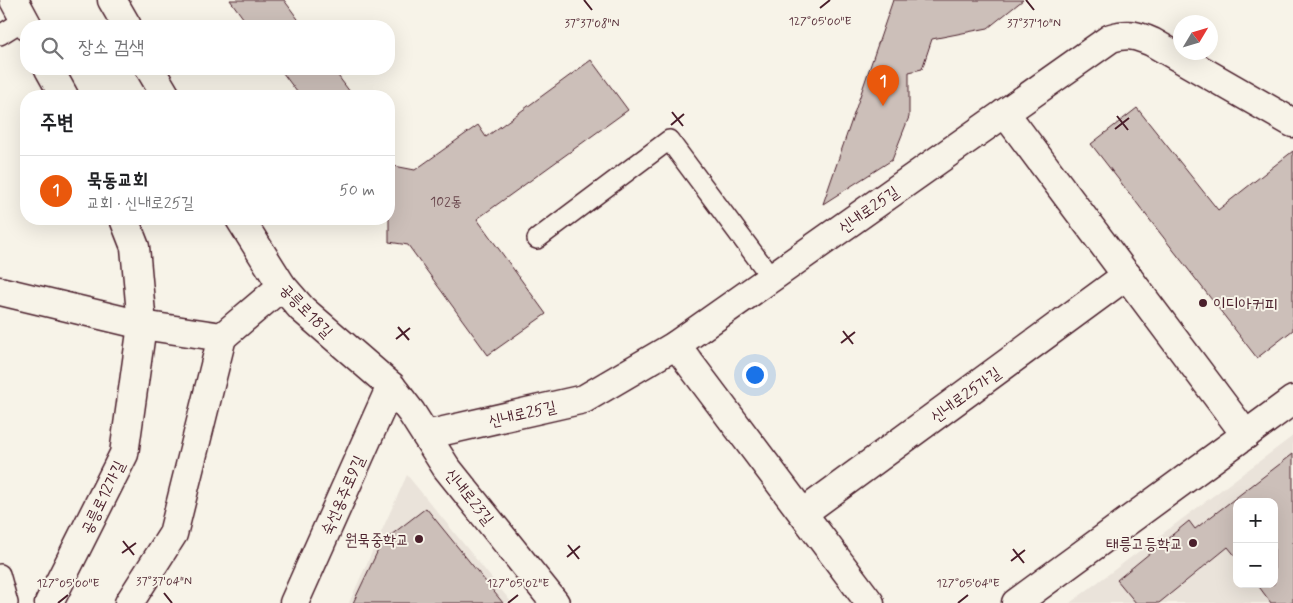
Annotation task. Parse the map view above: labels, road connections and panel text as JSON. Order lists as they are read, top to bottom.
{
  "streets": {
    "street": [
      "신내로25길",
      "공릉로18길",
      "신내로25가길",
      "숙선옹주로9길",
      "신내로23길",
      "공릉로12가길"
    ]
  },
  "crossings": [
    ["신내로25길", "신내로23길"],
    ["공릉로18길", "숙선옹주로9길"],
    ["공릉로18길", "신내로23길"],
    ["숙선옹주로9길", "신내로23길"]
  ],
  "places": ["이디아커피", "원묵중학교", "태릉고등학교"],
  "house_numbers": ["102동"],
  "north": "top right",
  "page": {
    "search": "장소 검색",
    "pins": "1",
    "heading": "주변",
    "list": [
      {
        "mark": "1",
        "name": "묵동교회",
        "note": "교회 · 신내로25길",
        "value": "50 m"
      }
    ],
    "map_buttons": ["+", "−"]
  },
  "coordinates": [
    "127°05'00\"E",
    "37°37'08\"N",
    "37°37'10\"N",
    "37°37'04\"N",
    "127°05'02\"E",
    "127°05'04\"E"
  ]
}
